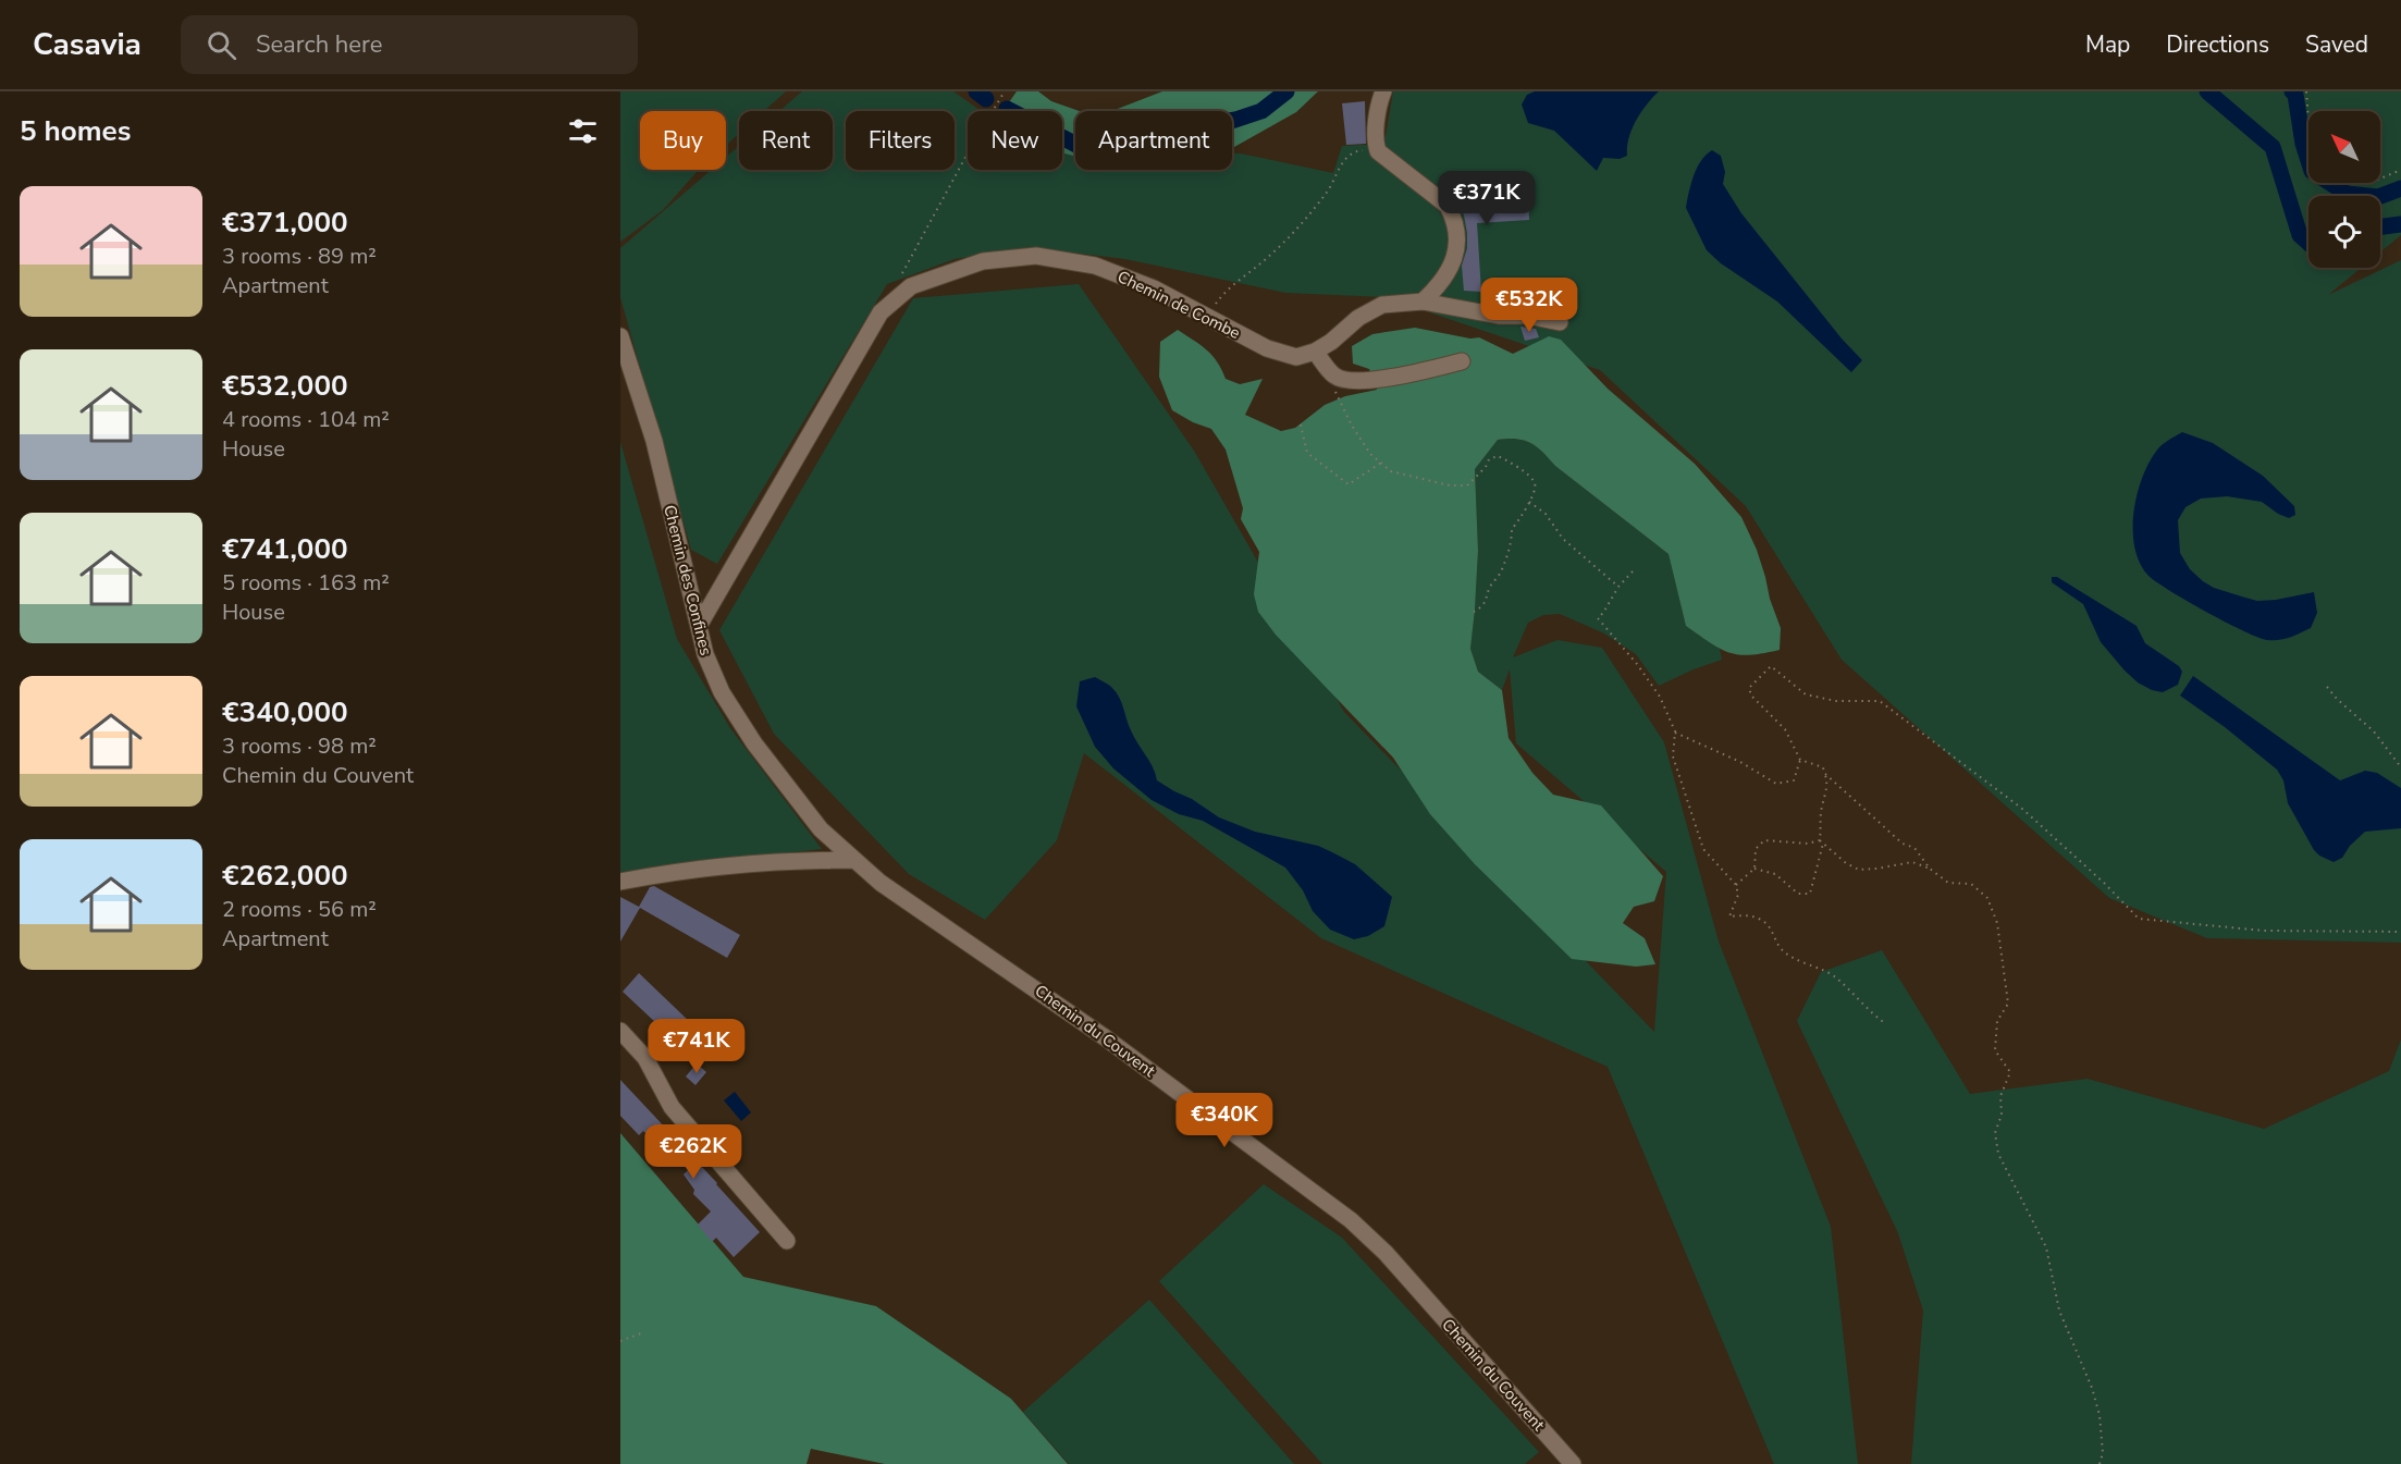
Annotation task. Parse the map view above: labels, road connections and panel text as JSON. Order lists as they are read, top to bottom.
{
  "streets": {
    "street": ["Chemin de Combe", "Chemin des Confines", "Chemin du Couvent"]
  },
  "crossings": [
    ["Chemin de Combe", "Chemin des Confines"],
    ["Chemin des Confines", "Chemin du Couvent"]
  ],
  "north": "top left",
  "page": {
    "header": "Casavia",
    "search": "Search here",
    "nav": ["Map", "Directions", "Saved"],
    "heading": "5 homes",
    "chip": [
      "Buy",
      "Rent",
      "Filters",
      "New",
      "Apartment"
    ],
    "list": [
      {
        "name": "€371,000",
        "note": "3 rooms · 89 m² · Apartment"
      },
      {
        "name": "€532,000",
        "note": "4 rooms · 104 m² · House"
      },
      {
        "name": "€741,000",
        "note": "5 rooms · 163 m² · House"
      },
      {
        "name": "€340,000",
        "note": "3 rooms · 98 m² · Chemin du Couvent"
      },
      {
        "name": "€262,000",
        "note": "2 rooms · 56 m² · Apartment"
      }
    ],
    "price": [
      "€371K",
      "€532K",
      "€741K",
      "€340K",
      "€262K"
    ]
  }
}
